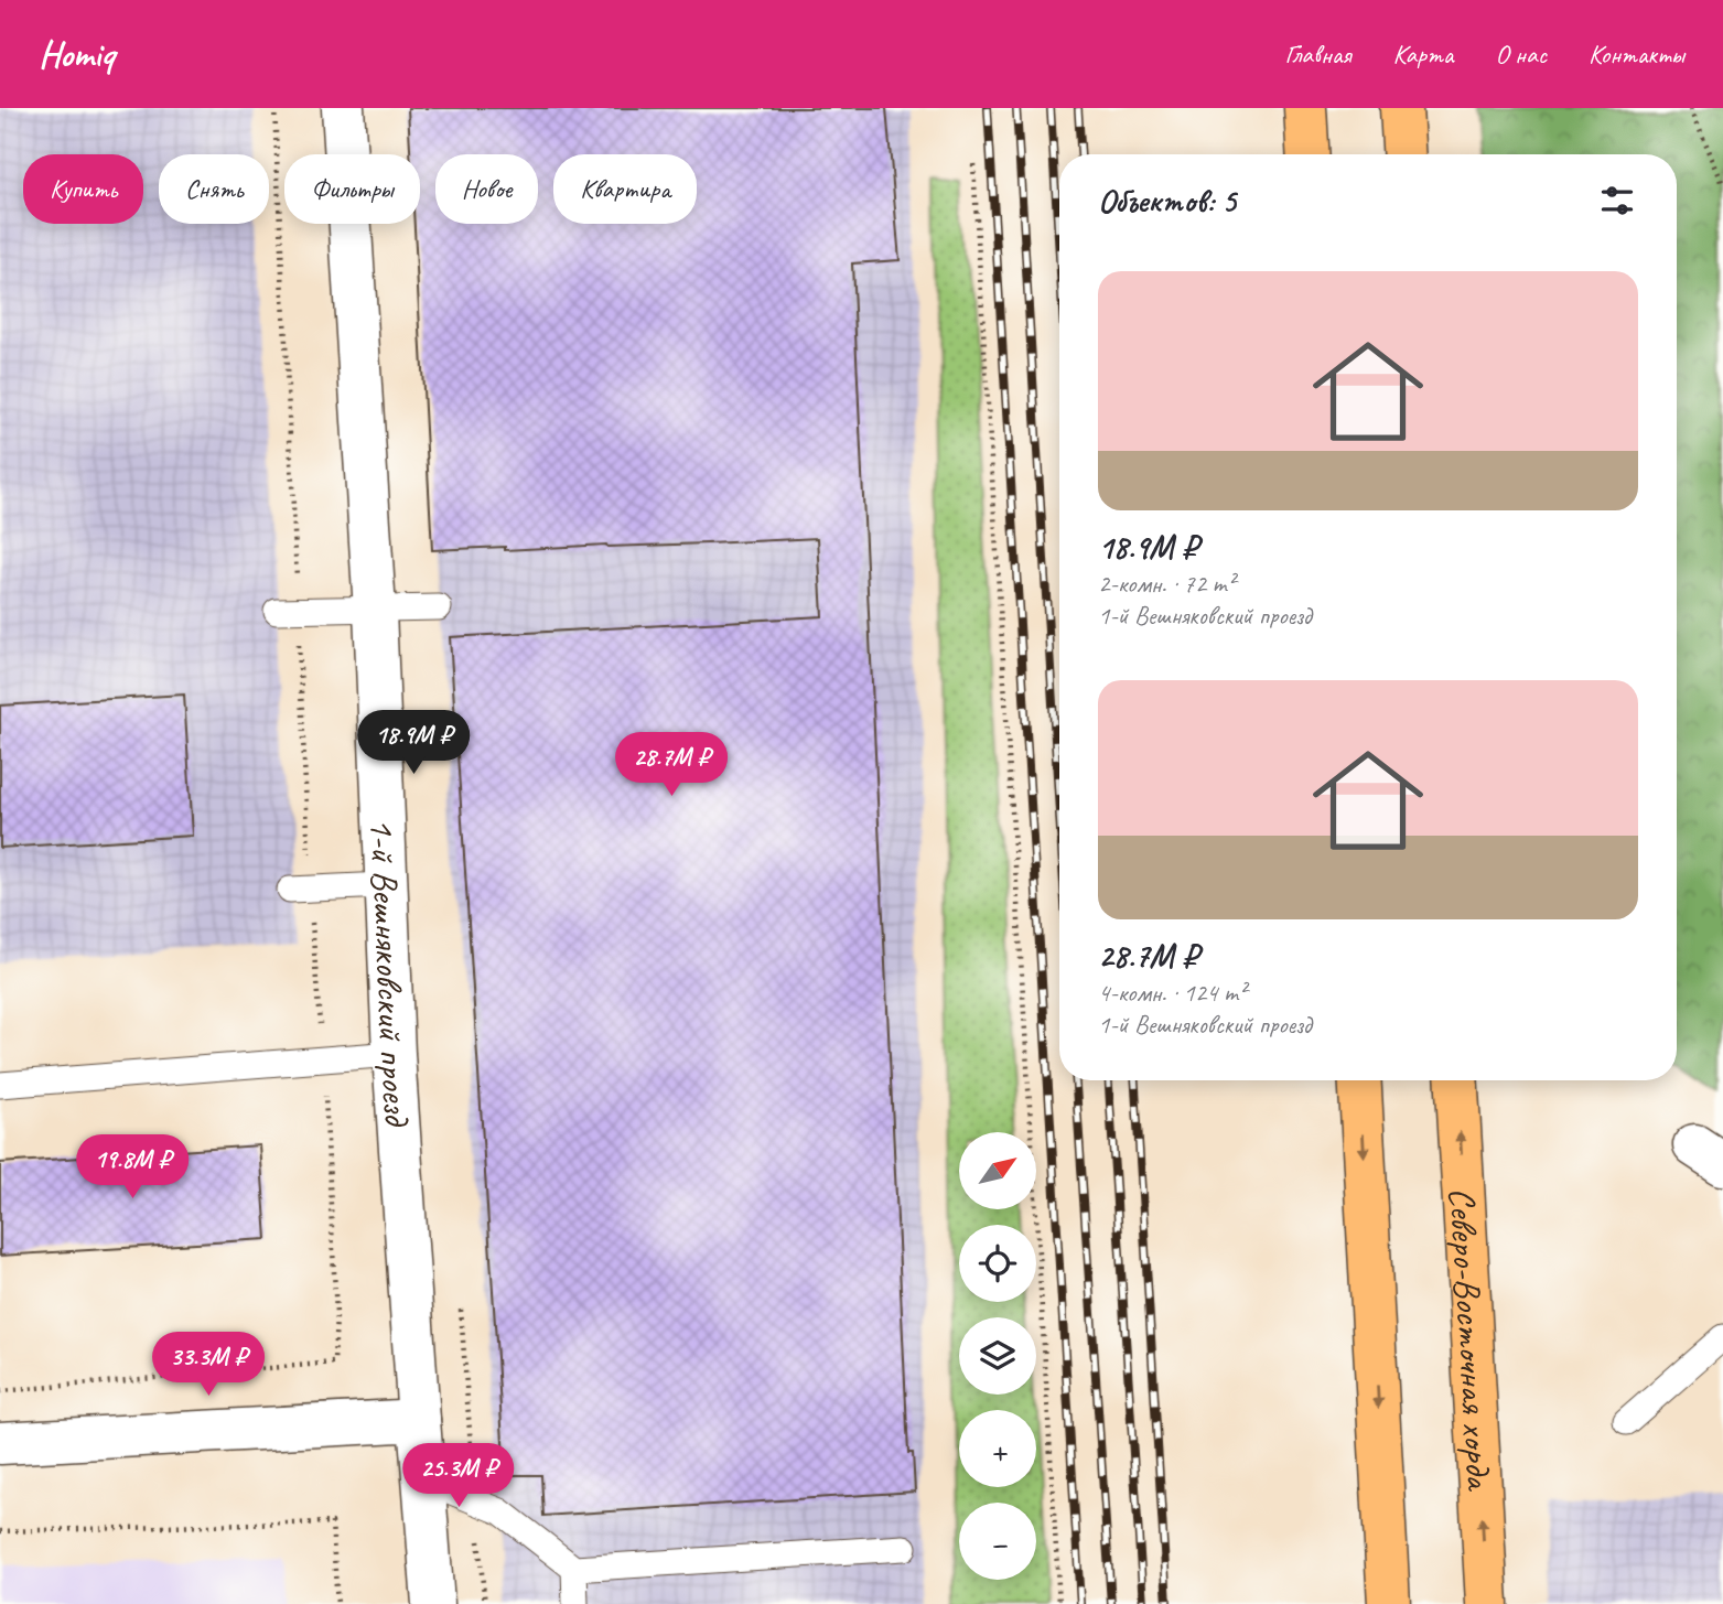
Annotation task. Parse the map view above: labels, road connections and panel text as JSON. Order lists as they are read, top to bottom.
{
  "streets": {
    "main road": ["Северо-Восточная хорда"],
    "street": ["1-й Вешняковский проезд"]
  },
  "north": "top right",
  "page": {
    "header": "Homiq",
    "nav": [
      "Главная",
      "Карта",
      "О нас",
      "Контакты"
    ],
    "chip": [
      "Купить",
      "Снять",
      "Фильтры",
      "Новое",
      "Квартира"
    ],
    "heading": "Объектов: 5",
    "list": [
      {
        "name": "18.9M ₽",
        "note": "2-комн. · 72 m² · 1-й Вешняковский проезд"
      },
      {
        "name": "28.7M ₽",
        "note": "4-комн. · 124 m² · 1-й Вешняковский проезд"
      }
    ],
    "price": [
      "18.9M ₽",
      "28.7M ₽",
      "19.8M ₽",
      "33.3M ₽",
      "25.3M ₽"
    ],
    "map_buttons": ["+", "−"]
  }
}
